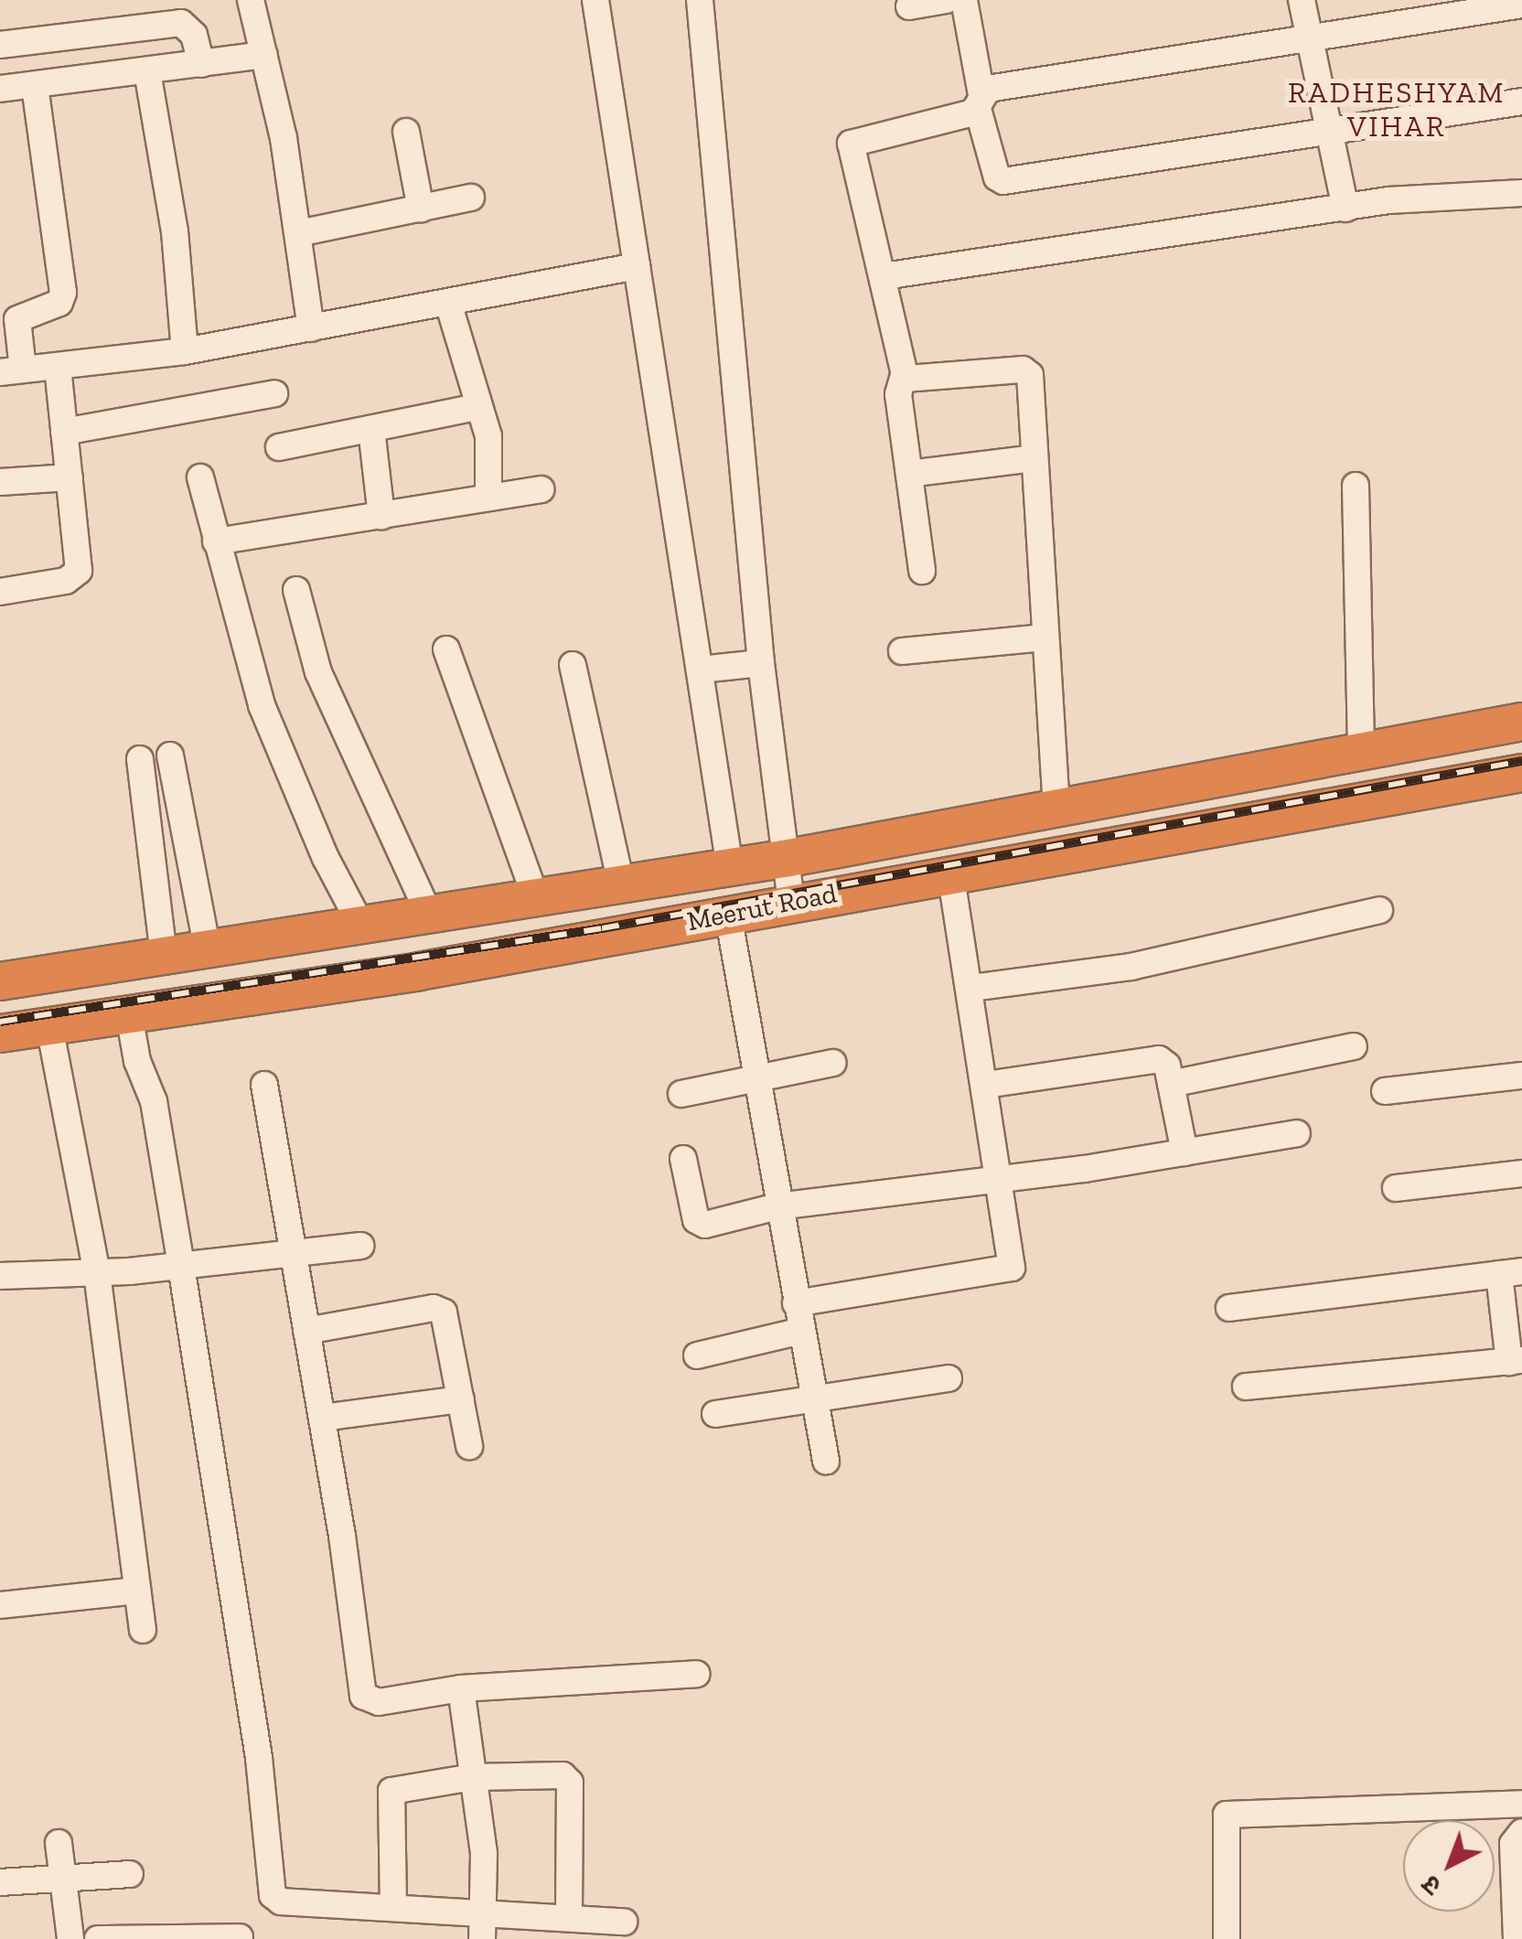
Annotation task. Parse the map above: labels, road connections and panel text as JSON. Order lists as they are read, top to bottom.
{
  "streets": {
    "highway": ["Meerut Road"]
  },
  "districts": ["RADHESHYAM VIHAR"],
  "north": "bottom left"
}
